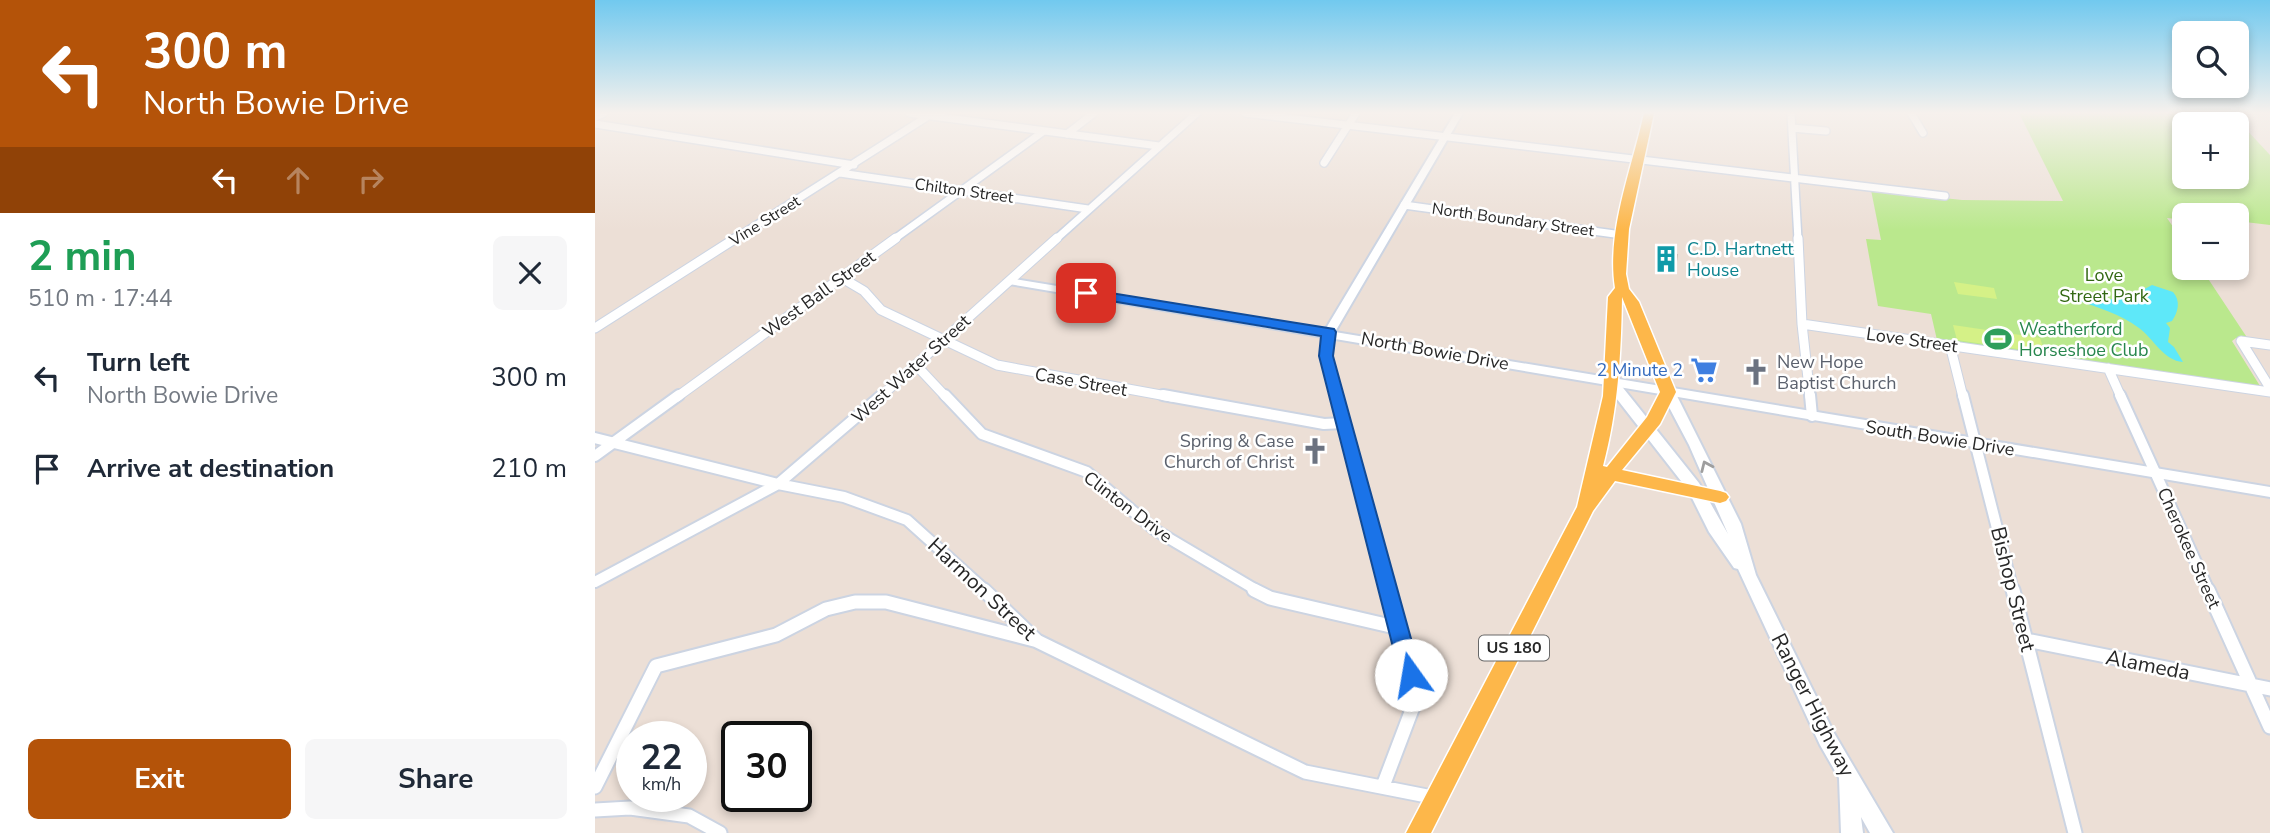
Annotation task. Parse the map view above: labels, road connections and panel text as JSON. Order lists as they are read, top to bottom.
{
  "streets": {
    "main road": ["US 180", "Ranger Highway"],
    "street": [
      "Chilton Street",
      "North Boundary Street",
      "Vine Street",
      "West Ball Street",
      "Love Street",
      "North Bowie Drive",
      "West Water Street",
      "Case Street",
      "South Bowie Drive",
      "Clinton Drive",
      "Cherokee Street",
      "Harmon Street",
      "Bishop Street",
      "Alameda"
    ]
  },
  "crossings": [
    ["Chilton Street", "Vine Street"],
    ["Chilton Street", "West Ball Street"],
    ["Chilton Street", "West Water Street"],
    ["West Ball Street", "Case Street"],
    ["West Ball Street", "Harmon Street"],
    ["Love Street", "Cherokee Street"],
    ["Love Street", "Bishop Street"],
    ["North Bowie Drive", "West Water Street"],
    ["North Bowie Drive", "South Bowie Drive"],
    ["North Bowie Drive", "Ranger Highway"],
    ["West Water Street", "Case Street"],
    ["West Water Street", "Clinton Drive"],
    ["West Water Street", "Harmon Street"],
    ["South Bowie Drive", "Cherokee Street"],
    ["South Bowie Drive", "Bishop Street"],
    ["South Bowie Drive", "US 180"],
    ["South Bowie Drive", "Ranger Highway"],
    ["Cherokee Street", "Alameda"],
    ["Harmon Street", "US 180"],
    ["Bishop Street", "Alameda"],
    ["US 180", "Ranger Highway"]
  ],
  "parks": ["Love Street Park"],
  "places": {
    "building": ["C.D. Hartnett House"],
    "sports": ["Weatherford Horseshoe Club"],
    "supermarket": ["2 Minute 2"],
    "church": ["New Hope Baptist Church", "Spring & Case Church of Christ"]
  },
  "page": {
    "turn": ["300 m", "North Bowie Drive"],
    "map_buttons": ["+", "−"],
    "heading": ["2 min", "510 m · 17:44"],
    "list": [
      {
        "name": "Turn left",
        "note": "North Bowie Drive",
        "value": "300 m"
      },
      {
        "name": "Arrive at destination",
        "value": "210 m"
      }
    ],
    "speed": "22 km/h",
    "limit": "30",
    "buttons": ["Exit", "Share"]
  }
}
